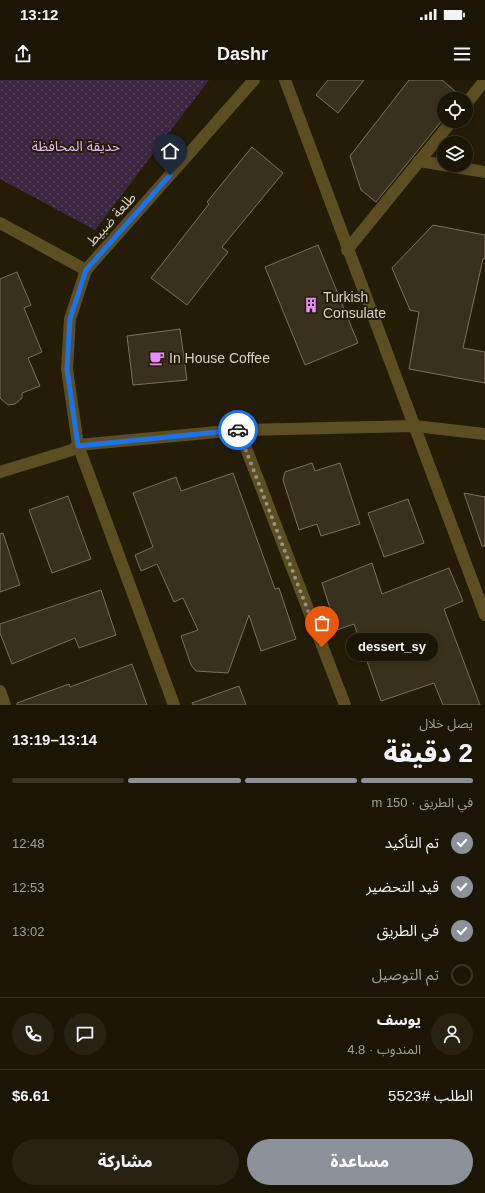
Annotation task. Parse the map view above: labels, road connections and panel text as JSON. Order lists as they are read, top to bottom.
{
  "streets": {
    "street": ["طلعة ضبيط"]
  },
  "parks": ["حديقة المحافظة"],
  "places": {
    "building": ["Turkish Consulate"],
    "cafe": ["In House Coffee"],
    "other": ["dessert_sy"]
  },
  "page": {
    "status": "13:12",
    "header": "Dashr",
    "bubble": "dessert_sy",
    "heading": ["2 دقيقة", "يصل خلال", "13:14–13:19"],
    "panel": [
      "يوسف",
      "المندوب · 4.8",
      "الطلب #5523",
      "$6.61"
    ],
    "bar": "في الطريق · 150 m",
    "list": [
      ["تم التأكيد", "12:48"],
      ["قيد التحضير", "12:53"],
      ["في الطريق", "13:02"],
      "تم التوصيل"
    ],
    "buttons": ["مساعدة", "مشاركة"]
  }
}
